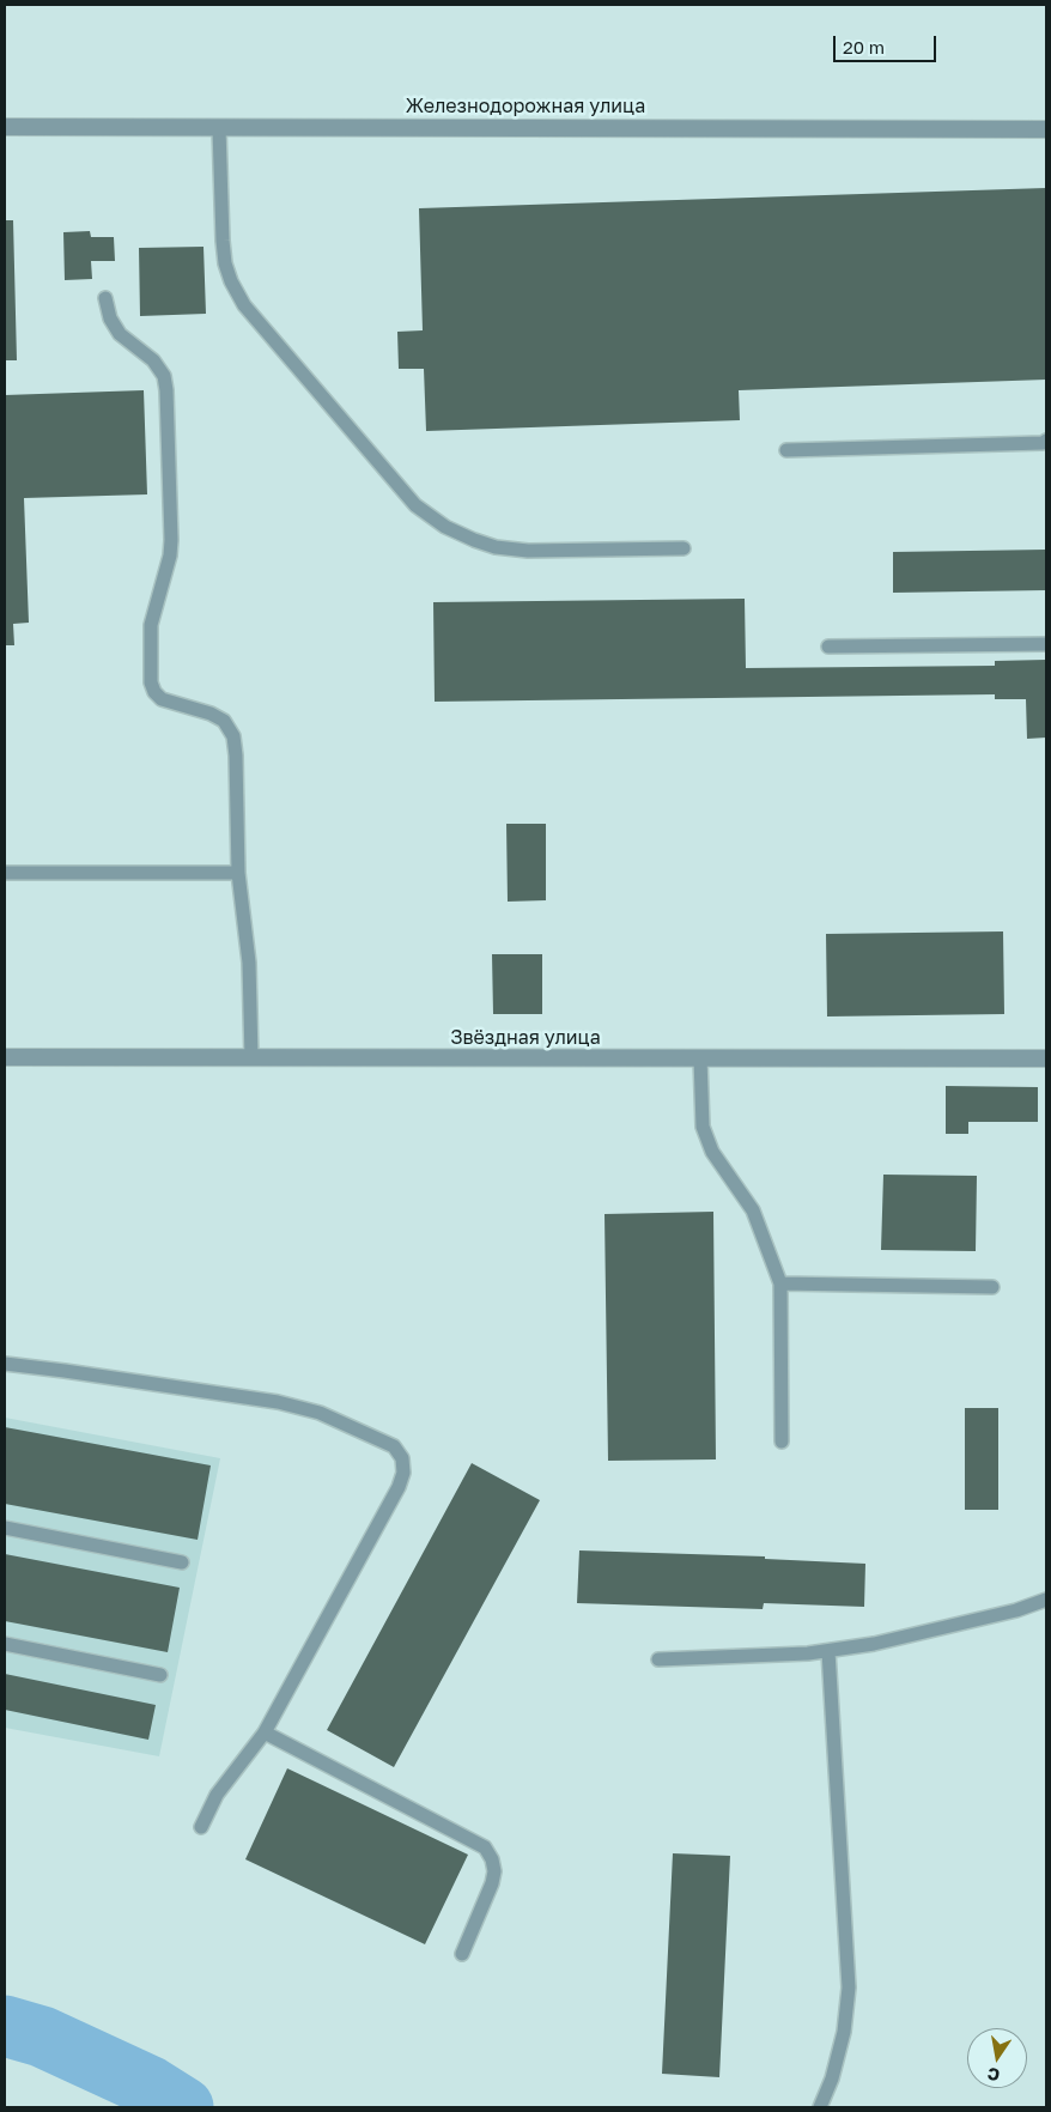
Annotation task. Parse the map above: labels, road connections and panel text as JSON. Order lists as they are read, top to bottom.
{
  "streets": {
    "street": ["Железнодорожная улица", "Звёздная улица"]
  },
  "scale_bar": "20 m",
  "north": "bottom"
}
